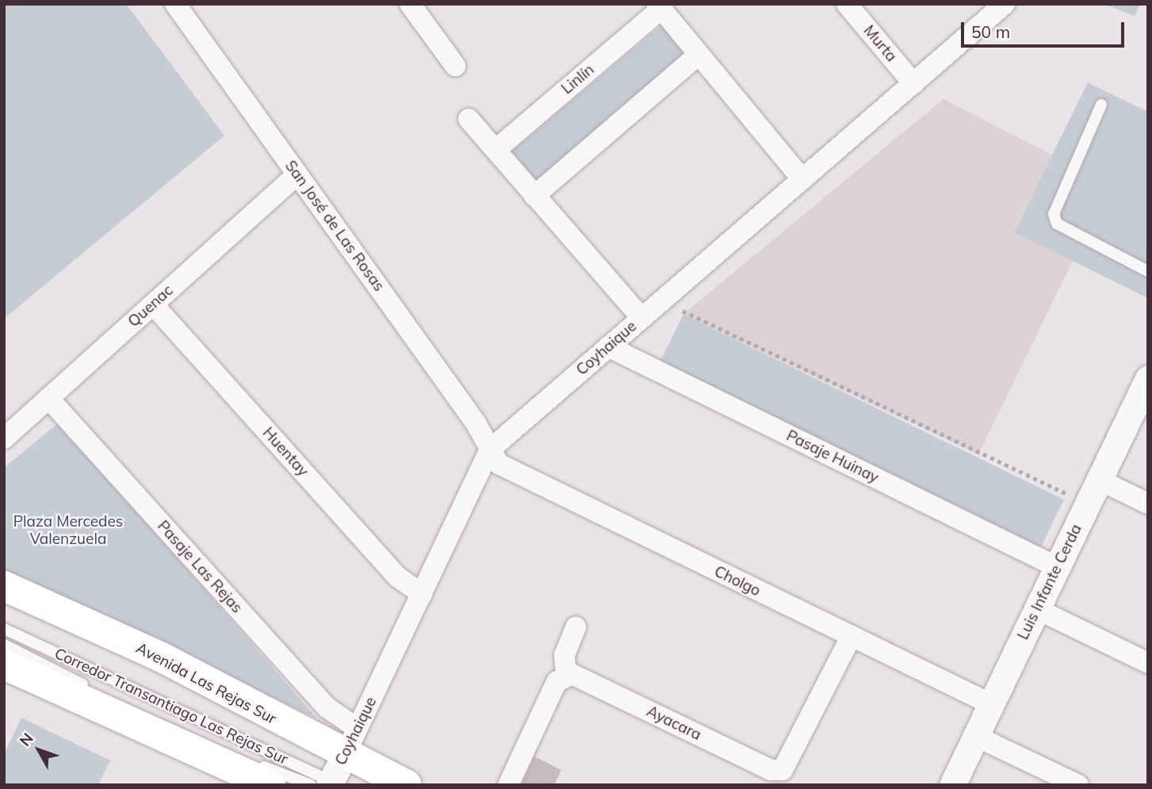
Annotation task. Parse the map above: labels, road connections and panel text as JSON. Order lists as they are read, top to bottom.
{
  "streets": {
    "main road": ["Avenida Las Rejas Sur"],
    "street": [
      "Murta",
      "Linlín",
      "San José de Las Rosas",
      "Quenac",
      "Coyhaique",
      "Huentay",
      "Pasaje Huinay",
      "Pasaje Las Rejas",
      "Cholgo",
      "Luis Infante Cerda",
      "Ayacara"
    ],
    "lane": ["Corredor Transantiago Las Rejas Sur"]
  },
  "crossings": [
    ["Murta", "Coyhaique"],
    ["Linlín", "Coyhaique"],
    ["San José de Las Rosas", "Quenac"],
    ["San José de Las Rosas", "Coyhaique"],
    ["San José de Las Rosas", "Cholgo"],
    ["Quenac", "Huentay"],
    ["Quenac", "Pasaje Las Rejas"],
    ["Coyhaique", "Huentay"],
    ["Coyhaique", "Pasaje Huinay"],
    ["Coyhaique", "Pasaje Las Rejas"],
    ["Coyhaique", "Cholgo"],
    ["Coyhaique", "Avenida Las Rejas Sur"],
    ["Coyhaique", "Corredor Transantiago Las Rejas Sur"],
    ["Pasaje Huinay", "Luis Infante Cerda"],
    ["Cholgo", "Luis Infante Cerda"],
    ["Cholgo", "Ayacara"]
  ],
  "parks": ["Plaza Mercedes Valenzuela"],
  "scale_bar": "50 m",
  "north": "top left"
}
